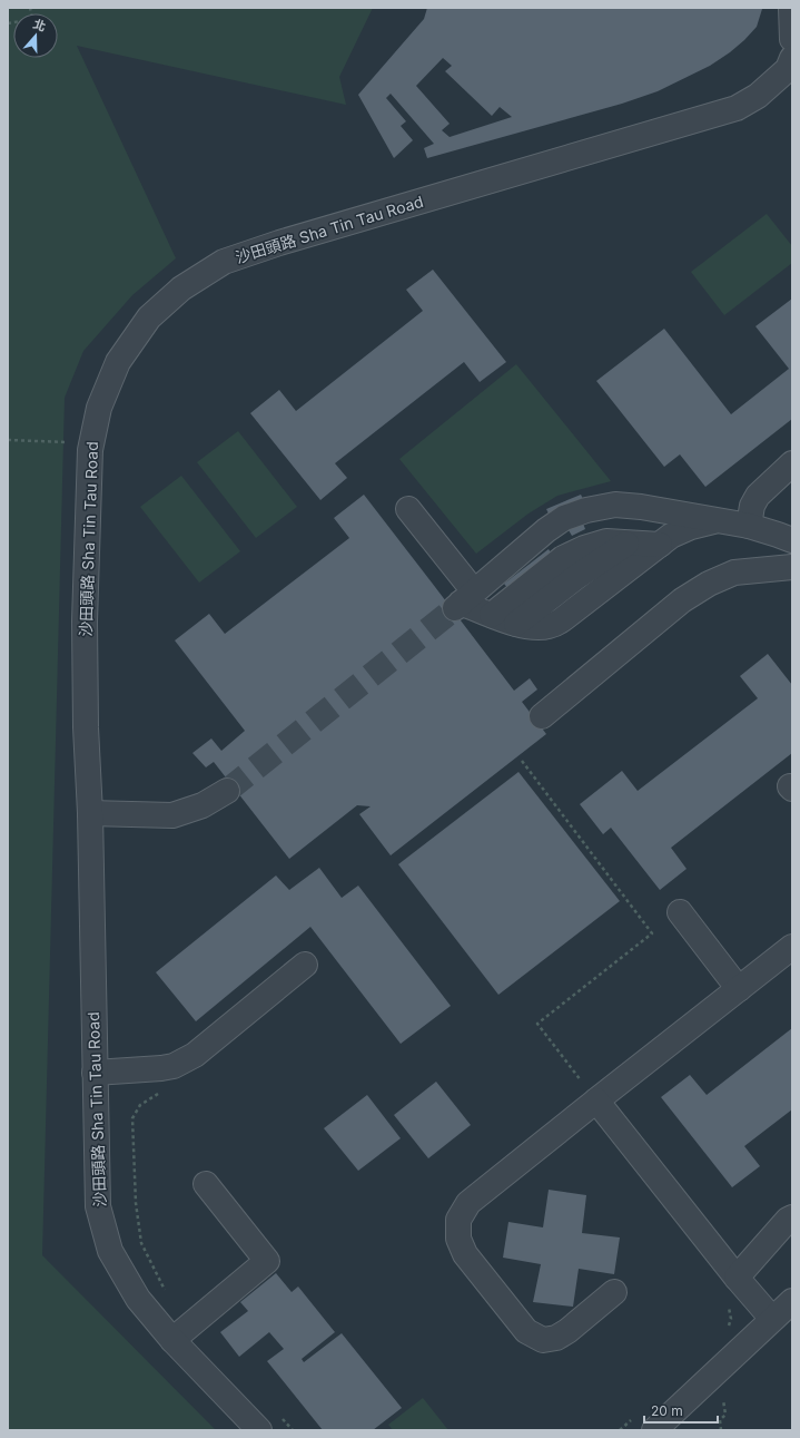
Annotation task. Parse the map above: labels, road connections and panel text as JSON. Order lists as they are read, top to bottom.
{
  "streets": {
    "street": ["沙田頭路 Sha Tin Tau Road"]
  },
  "scale_bar": "20 m",
  "north": "top"
}
